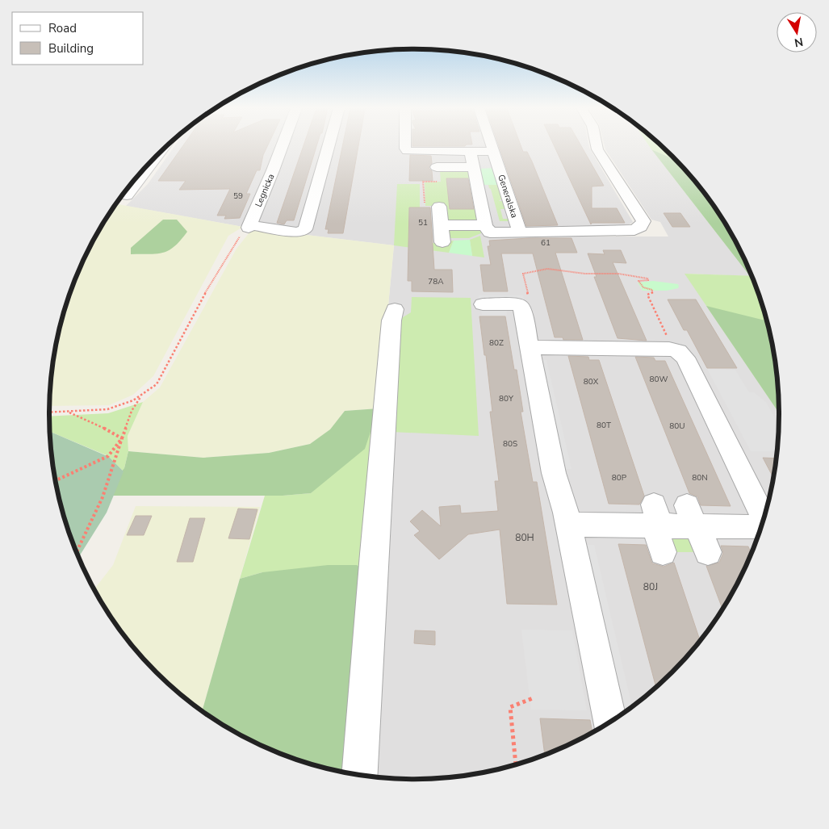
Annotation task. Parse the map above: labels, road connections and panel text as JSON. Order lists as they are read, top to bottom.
{
  "streets": {
    "street": ["Legnicka", "Generalska"]
  },
  "house_numbers": [
    "59",
    "51",
    "61",
    "78A",
    "80Z",
    "80W",
    "80X",
    "80Y",
    "80T",
    "80U",
    "80S",
    "80P",
    "80N",
    "80H",
    "80J"
  ],
  "legend": ["Road", "Building"],
  "north": "bottom"
}
